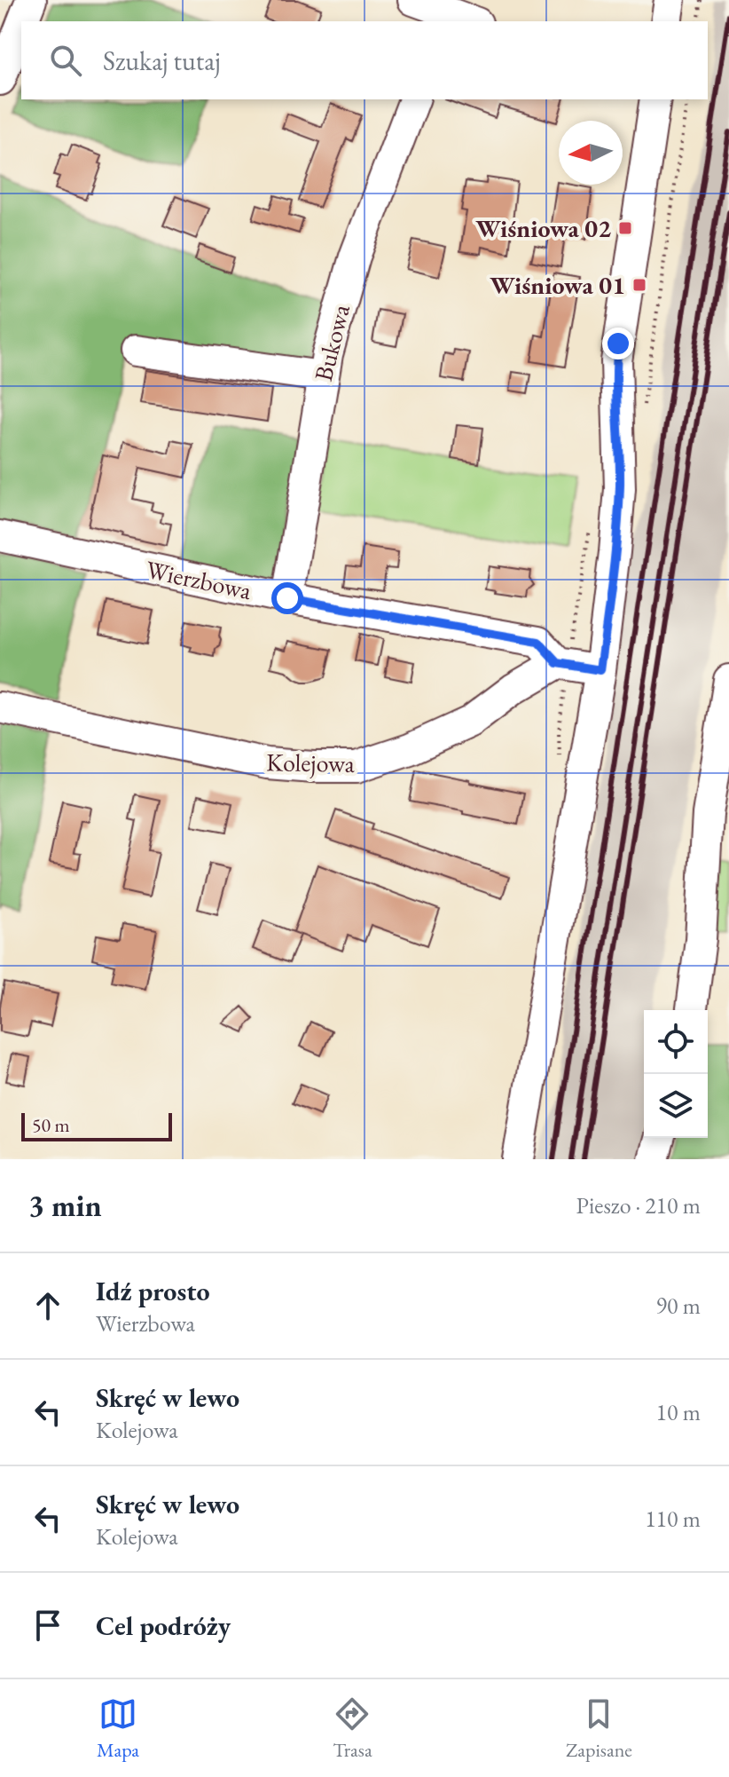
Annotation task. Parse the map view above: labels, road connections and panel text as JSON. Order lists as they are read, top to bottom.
{
  "streets": {
    "street": ["Bukowa", "Wierzbowa", "Kolejowa"]
  },
  "crossings": [
    ["Bukowa", "Wierzbowa"],
    ["Wierzbowa", "Kolejowa"]
  ],
  "places": {
    "transit": ["Wiśniowa 02", "Wiśniowa 01"]
  },
  "scale_bar": "50 m",
  "north": "left",
  "page": {
    "search": "Szukaj tutaj",
    "scale": "50 m",
    "heading": ["3 min", "Pieszo · 210 m"],
    "list": [
      ["Idź prosto", "Wierzbowa", "90 m"],
      ["Skręć w lewo", "Kolejowa", "10 m"],
      ["Skręć w lewo", "Kolejowa", "110 m"],
      "Cel podróży"
    ],
    "nav": ["Mapa", "Trasa", "Zapisane"]
  }
}
